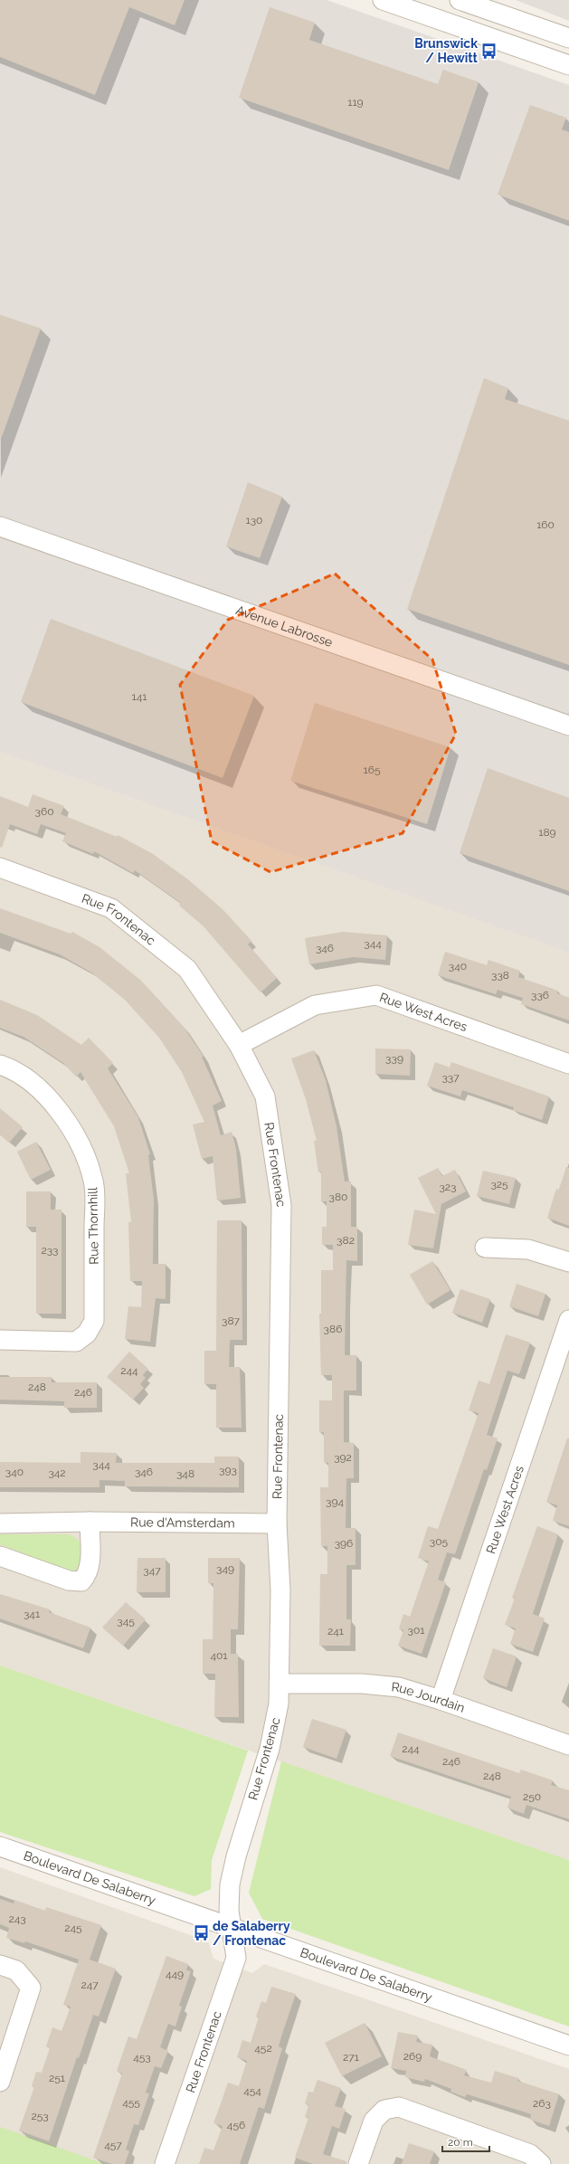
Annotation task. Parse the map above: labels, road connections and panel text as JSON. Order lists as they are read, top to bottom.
{
  "streets": {
    "street": [
      "Avenue Labrosse",
      "Rue Frontenac",
      "Rue West Acres",
      "Rue Thornhill",
      "Rue d'Amsterdam",
      "Rue Jourdain",
      "Boulevard De Salaberry"
    ]
  },
  "crossings": [
    ["Rue Frontenac", "Rue West Acres"],
    ["Rue Frontenac", "Rue d'Amsterdam"],
    ["Rue Frontenac", "Rue Jourdain"],
    ["Rue Frontenac", "Boulevard De Salaberry"],
    ["Rue West Acres", "Rue Jourdain"]
  ],
  "places": {
    "bus stop": ["Brunswick / Hewitt", "de Salaberry / Frontenac"]
  },
  "house_numbers": [
    "119",
    "130",
    "160",
    "141",
    "165",
    "360",
    "189",
    "344",
    "346",
    "340",
    "338",
    "336",
    "339",
    "337",
    "325",
    "323",
    "380",
    "382",
    "233",
    "387",
    "386",
    "244",
    "248",
    "246",
    "392",
    "344",
    "393",
    "340",
    "346",
    "342",
    "348",
    "394",
    "305",
    "396",
    "349",
    "347",
    "341",
    "345",
    "301",
    "241",
    "401",
    "244",
    "246",
    "248",
    "250",
    "243",
    "245",
    "449",
    "247",
    "452",
    "269",
    "453",
    "271",
    "251",
    "454",
    "455",
    "263",
    "253",
    "456",
    "457"
  ],
  "scale_bar": "20 m"
}
